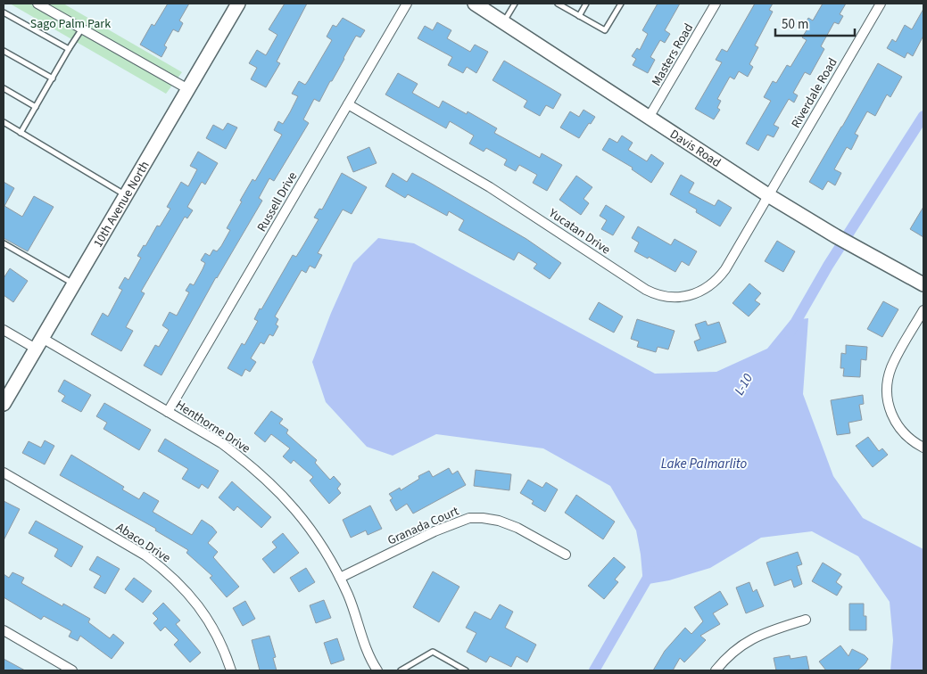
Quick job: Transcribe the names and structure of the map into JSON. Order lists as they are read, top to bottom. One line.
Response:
{"streets":{"street":["Masters Road","Riverdale Road","Davis Road","Russell Drive","10th Avenue North","Yucatan Drive","Henthorne Drive","Granada Court","Abaco Drive"]},"crossings":[["Masters Road","Davis Road"],["Riverdale Road","Davis Road"],["Riverdale Road","Yucatan Drive"],["Davis Road","Yucatan Drive"],["Russell Drive","Yucatan Drive"],["Russell Drive","Henthorne Drive"],["10th Avenue North","Henthorne Drive"],["Henthorne Drive","Granada Court"]],"water":["L-10","Lake Palmarlito"],"parks":["Sago Palm Park"],"scale_bar":"50 m"}
